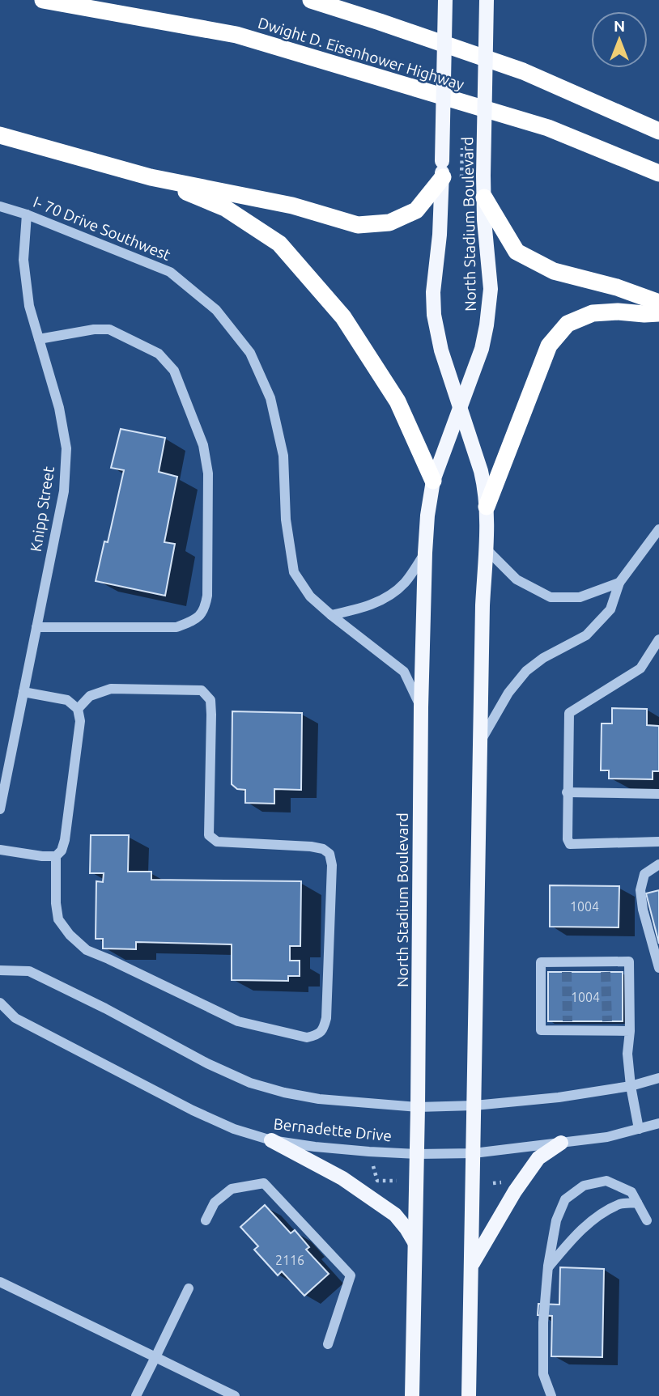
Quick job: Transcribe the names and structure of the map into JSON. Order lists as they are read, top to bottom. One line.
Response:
{"streets":{"highway":["Dwight D. Eisenhower Highway"],"main road":["North Stadium Boulevard"],"street":["I- 70 Drive Southwest","Knipp Street","Bernadette Drive"]},"crossings":[["North Stadium Boulevard","I- 70 Drive Southwest"],["North Stadium Boulevard","Bernadette Drive"],["I- 70 Drive Southwest","Knipp Street"]],"house_numbers":["1004","1004","2116"],"north":"top"}
